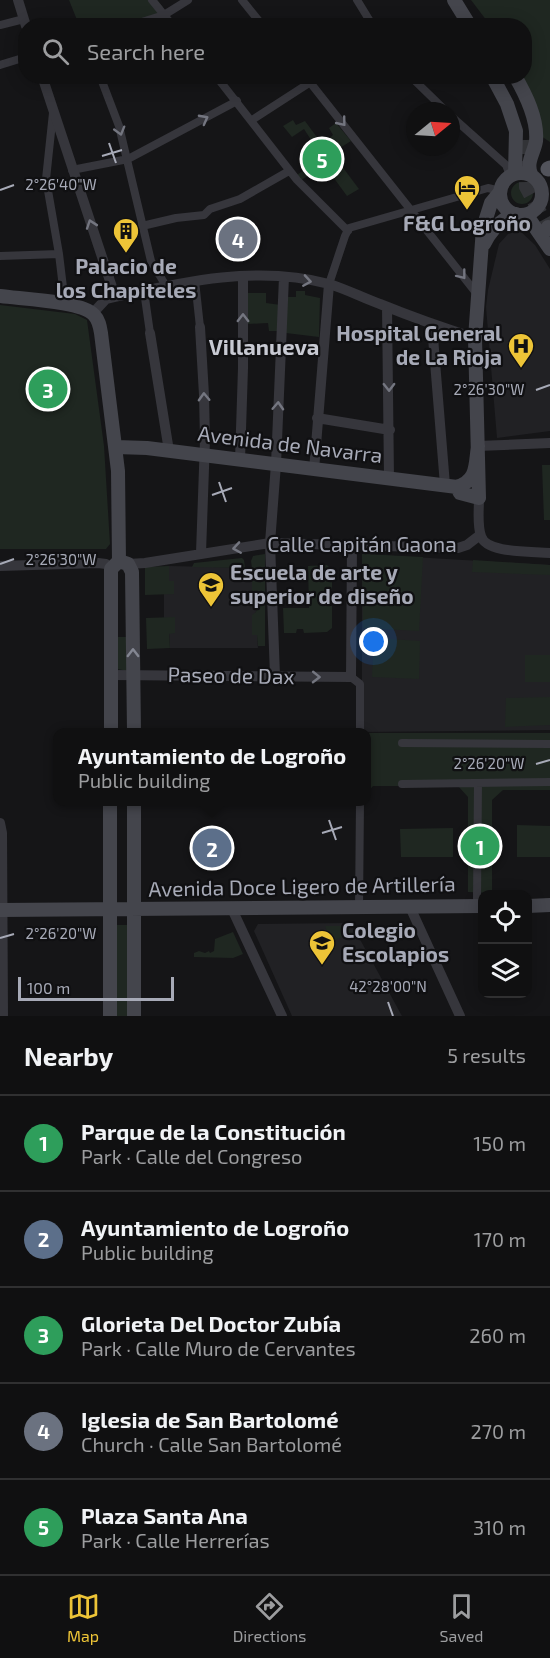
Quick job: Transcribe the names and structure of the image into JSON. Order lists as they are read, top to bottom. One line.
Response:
{"streets":{"main road":["Avenida de Navarra","Avenida Doce Ligero de Artillería"],"street":["Calle Capitán Gaona","Paseo de Dax"]},"districts":["Villanueva"],"places":{"hotel":["F&G Logroño"],"building":["Palacio de los Chapiteles"],"hospital":["Hospital General de La Rioja"],"school or university":["Escuela de arte y superior de diseño","Colegio Escolapios"]},"scale_bar":"100 m","north":"right","page":{"search":"Search here","pins":["5","4","3","1","2"],"popup":["Ayuntamiento de Logroño","Public building"],"scale":"100 m","heading":["Nearby","5 results"],"list":[{"mark":"1","name":"Parque de la Constitución","note":"Park · Calle del Congreso","value":"150 m"},{"mark":"2","name":"Ayuntamiento de Logroño","note":"Public building","value":"170 m"},{"mark":"3","name":"Glorieta Del Doctor Zubía","note":"Park · Calle Muro de Cervantes","value":"260 m"},{"mark":"4","name":"Iglesia de San Bartolomé","note":"Church · Calle San Bartolomé","value":"270 m"},{"mark":"5","name":"Plaza Santa Ana","note":"Park · Calle Herrerías","value":"310 m"}],"nav":["Map","Directions","Saved"]},"coordinates":["2°26'40\"W","2°26'30\"W","2°26'20\"W","42°28'00\"N"]}
